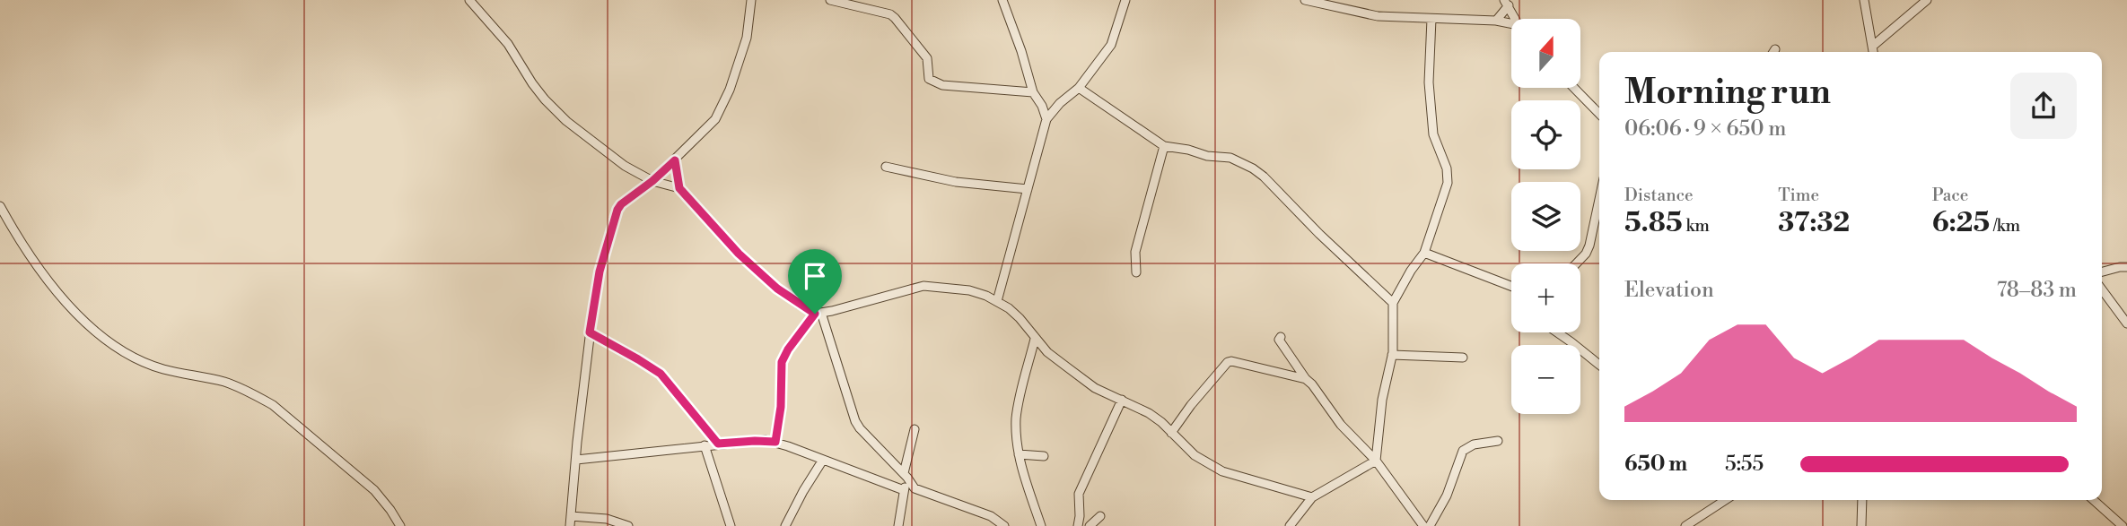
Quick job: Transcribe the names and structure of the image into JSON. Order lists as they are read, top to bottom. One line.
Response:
{"north":"top","page":{"map_buttons":["+","−"],"heading":["Morning run","06:06 · 9 × 650 m"],"stats":[["Distance","5.85 km"],["Time","37:32"],["Pace","6:25 /km"]],"chart":["Elevation","78–83 m"],"list":[{"name":"650 m","note":"5:55"}]}}
